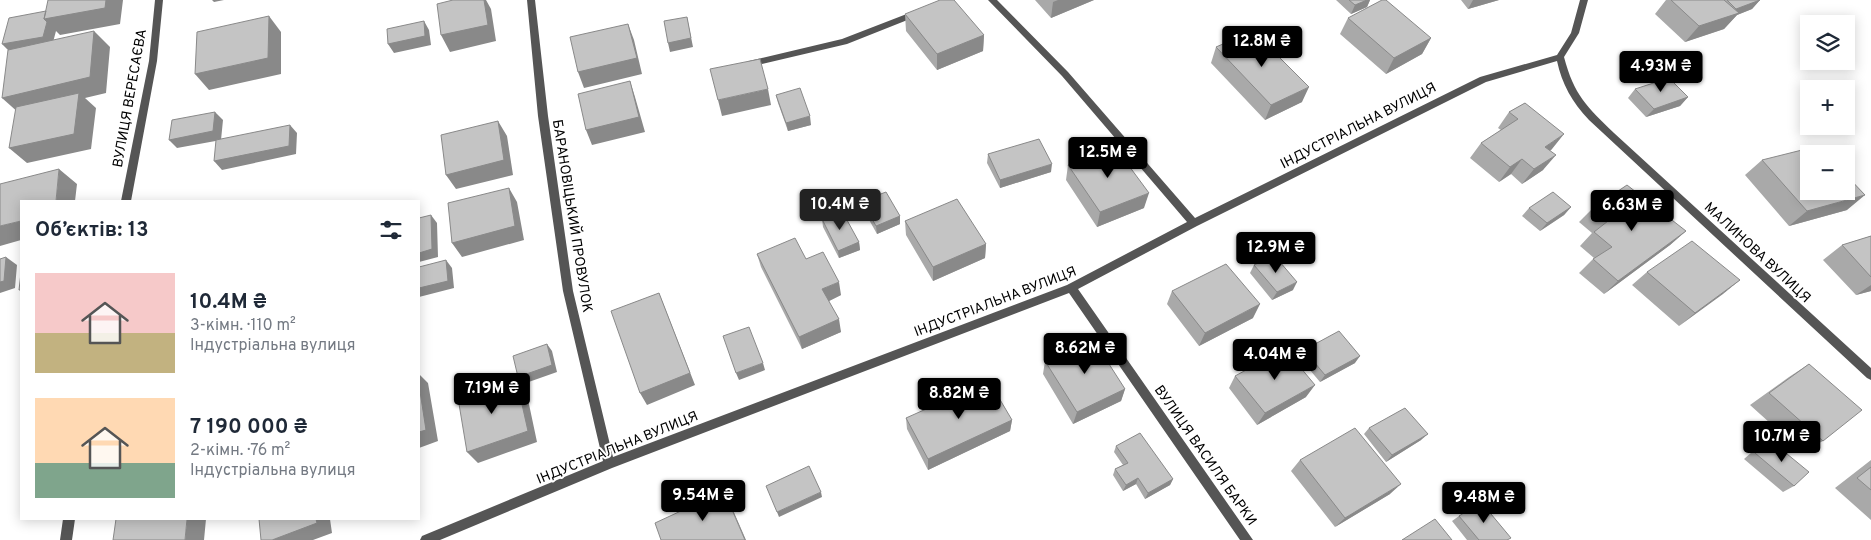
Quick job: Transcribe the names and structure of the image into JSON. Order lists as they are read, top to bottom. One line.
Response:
{"streets":{"street":["ВУЛИЦЯ ВЕРЕСАЄВА","ІНДУСТРІАЛЬНА ВУЛИЦЯ","БАРАНОВІЦЬКИЙ ПРОВУЛОК","МАЛИНОВА ВУЛИЦЯ","ВУЛИЦЯ ВАСИЛЯ БАРКИ"]},"crossings":[["ІНДУСТРІАЛЬНА ВУЛИЦЯ","БАРАНОВІЦЬКИЙ ПРОВУЛОК"],["ІНДУСТРІАЛЬНА ВУЛИЦЯ","МАЛИНОВА ВУЛИЦЯ"],["ІНДУСТРІАЛЬНА ВУЛИЦЯ","ВУЛИЦЯ ВАСИЛЯ БАРКИ"]],"page":{"map_buttons":["+","−"],"price":["12.8M ₴","4.93M ₴","12.5M ₴","10.4M ₴","6.63M ₴","12.9M ₴","8.62M ₴","4.04M ₴","7.19M ₴","8.82M ₴","10.7M ₴","9.54M ₴","9.48M ₴"],"heading":"Об’єктів: 13","list":[{"name":"10.4M ₴","note":"3-кімн. · 110 m² · Індустріальна вулиця"},{"name":"7 190 000 ₴","note":"2-кімн. · 76 m² · Індустріальна вулиця"}]}}
